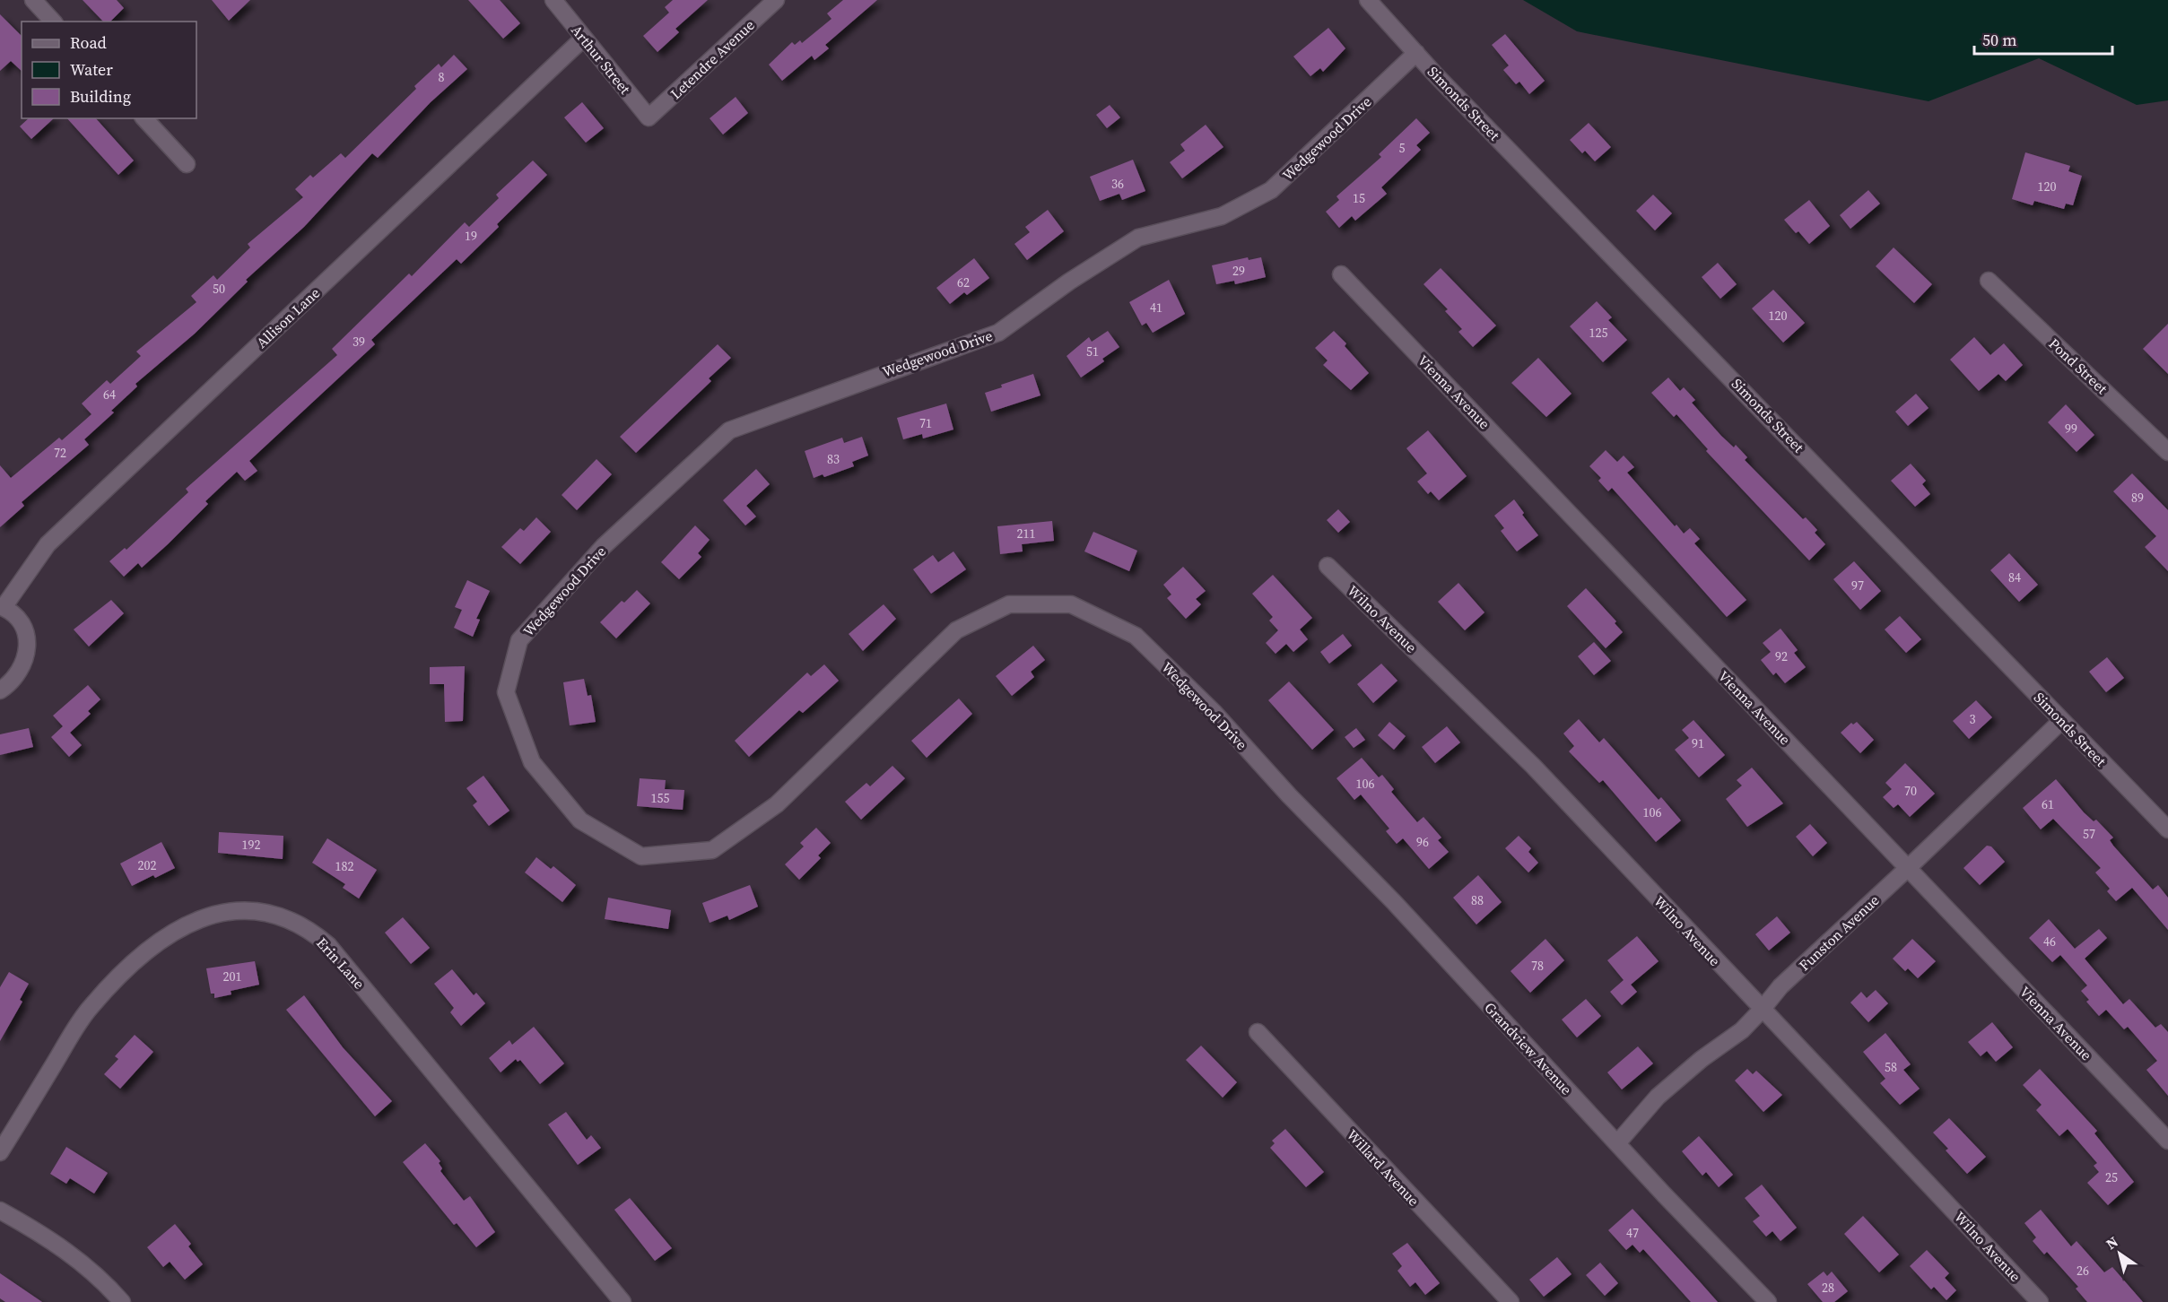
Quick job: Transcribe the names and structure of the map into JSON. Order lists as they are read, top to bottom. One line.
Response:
{"streets":{"street":["Arthur Street","Letendre Avenue","Simonds Street","Wedgewood Drive","Allison Lane","Pond Street","Vienna Avenue","Wilno Avenue","Funston Avenue","Erin Lane","Grandview Avenue","Willard Avenue"]},"crossings":[["Arthur Street","Letendre Avenue"],["Arthur Street","Allison Lane"],["Simonds Street","Wedgewood Drive"],["Simonds Street","Funston Avenue"],["Wedgewood Drive","Grandview Avenue"],["Vienna Avenue","Funston Avenue"],["Wilno Avenue","Funston Avenue"],["Funston Avenue","Grandview Avenue"]],"house_numbers":["8","5","36","120","15","19","29","62","50","41","120","125","39","51","64","71","99","72","83","89","211","84","97","92","3","91","106","70","155","61","106","57","96","192","202","182","88","46","78","201","58","25","47","26","28"],"legend":["Road","Water","Building"],"scale_bar":"50 m","north":"top left"}
